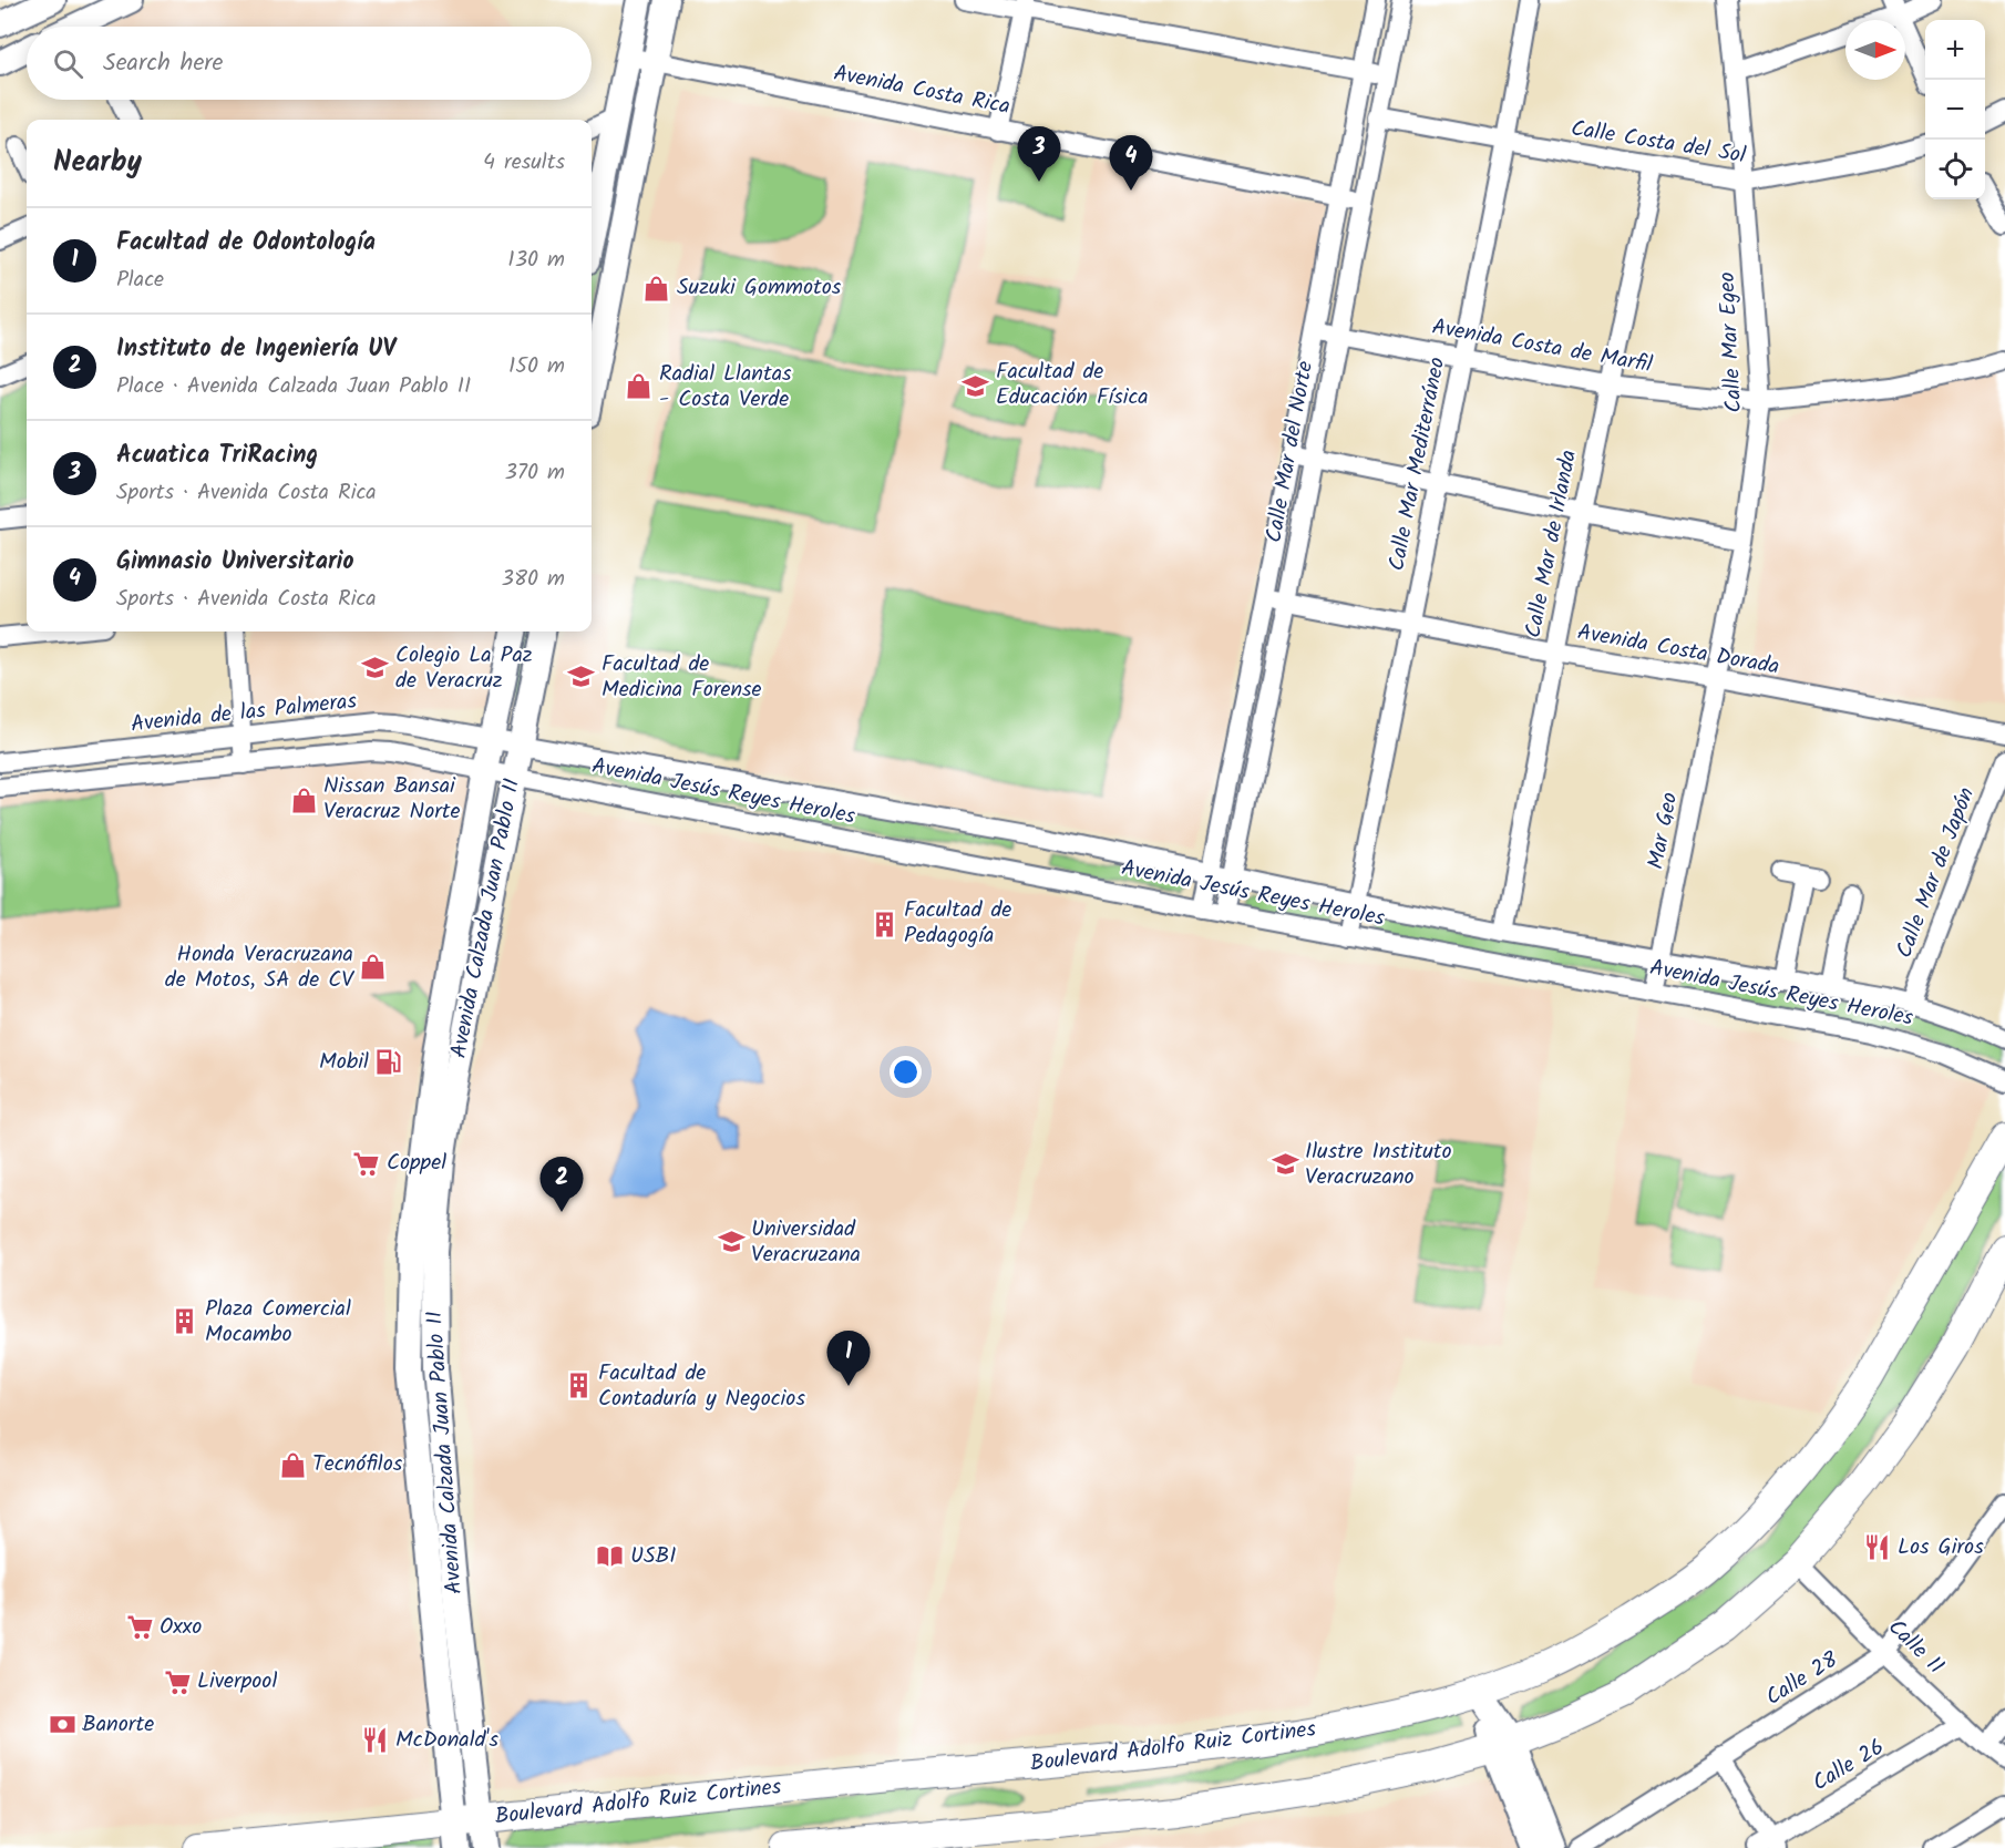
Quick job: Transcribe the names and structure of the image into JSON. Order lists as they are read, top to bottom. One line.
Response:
{"streets":{"main road":["Avenida Calzada Juan Pablo II","Boulevard Adolfo Ruiz Cortines"],"street":["Avenida Costa Rica","Calle Costa del Sol","Calle Mar Egeo","Avenida Costa de Marfil","Calle Mar del Norte","Calle Mar Mediterráneo","Calle Mar de Irlanda","Avenida Costa Dorada","Avenida de las Palmeras","Avenida Jesús Reyes Heroles","Mar Geo","Calle Mar de Japón","Calle 11","Calle 28","Calle 26"]},"crossings":[["Avenida Costa Rica","Calle Mar del Norte"],["Calle Costa del Sol","Calle Mar Egeo"],["Calle Costa del Sol","Calle Mar del Norte"],["Calle Costa del Sol","Calle Mar Mediterráneo"],["Calle Costa del Sol","Calle Mar de Irlanda"],["Calle Mar Egeo","Avenida Costa de Marfil"],["Calle Mar Egeo","Avenida Costa Dorada"],["Calle Mar Egeo","Mar Geo"],["Avenida Costa de Marfil","Calle Mar del Norte"],["Avenida Costa de Marfil","Calle Mar Mediterráneo"],["Avenida Costa de Marfil","Calle Mar de Irlanda"],["Calle Mar del Norte","Avenida Costa Dorada"],["Calle Mar del Norte","Avenida Jesús Reyes Heroles"],["Calle Mar Mediterráneo","Avenida Costa Dorada"],["Calle Mar Mediterráneo","Avenida Jesús Reyes Heroles"],["Calle Mar de Irlanda","Avenida Costa Dorada"],["Calle Mar de Irlanda","Avenida Jesús Reyes Heroles"],["Avenida Costa Dorada","Mar Geo"],["Avenida de las Palmeras","Avenida Jesús Reyes Heroles"],["Avenida de las Palmeras","Avenida Calzada Juan Pablo II"],["Avenida Jesús Reyes Heroles","Mar Geo"],["Avenida Jesús Reyes Heroles","Calle Mar de Japón"],["Avenida Jesús Reyes Heroles","Avenida Calzada Juan Pablo II"],["Avenida Calzada Juan Pablo II","Boulevard Adolfo Ruiz Cortines"],["Calle 11","Calle 28"],["Calle 11","Calle 26"]],"places":{"shop":["Suzuki Gommotos","Radial Llantas - Costa Verde","Nissan Bansai Veracruz Norte","Honda Veracruzana de Motos, SA de CV","Tecnófilos"],"school or university":["Facultad de Educación Física","Colegio La Paz de Veracruz","Facultad de Medicina Forense","Ilustre Instituto Veracruzano","Universidad Veracruzana"],"building":["Facultad de Pedagogía","Plaza Comercial Mocambo","Facultad de Contaduría y Negocios"],"fuel station":["Mobil"],"supermarket":["Coppel","Oxxo","Liverpool"],"restaurant":["Los Giros","McDonald's"],"library":["USBI"],"bank":["Banorte"]},"north":"right","page":{"map_buttons":["+","−"],"search":"Search here","heading":["Nearby","4 results"],"pins":["3","4","2","1"],"list":[{"mark":"1","name":"Facultad de Odontología","note":"Place","value":"130 m"},{"mark":"2","name":"Instituto de Ingeniería UV","note":"Place · Avenida Calzada Juan Pablo II","value":"150 m"},{"mark":"3","name":"Acuatica TriRacing","note":"Sports · Avenida Costa Rica","value":"370 m"},{"mark":"4","name":"Gimnasio Universitario","note":"Sports · Avenida Costa Rica","value":"380 m"}]}}
